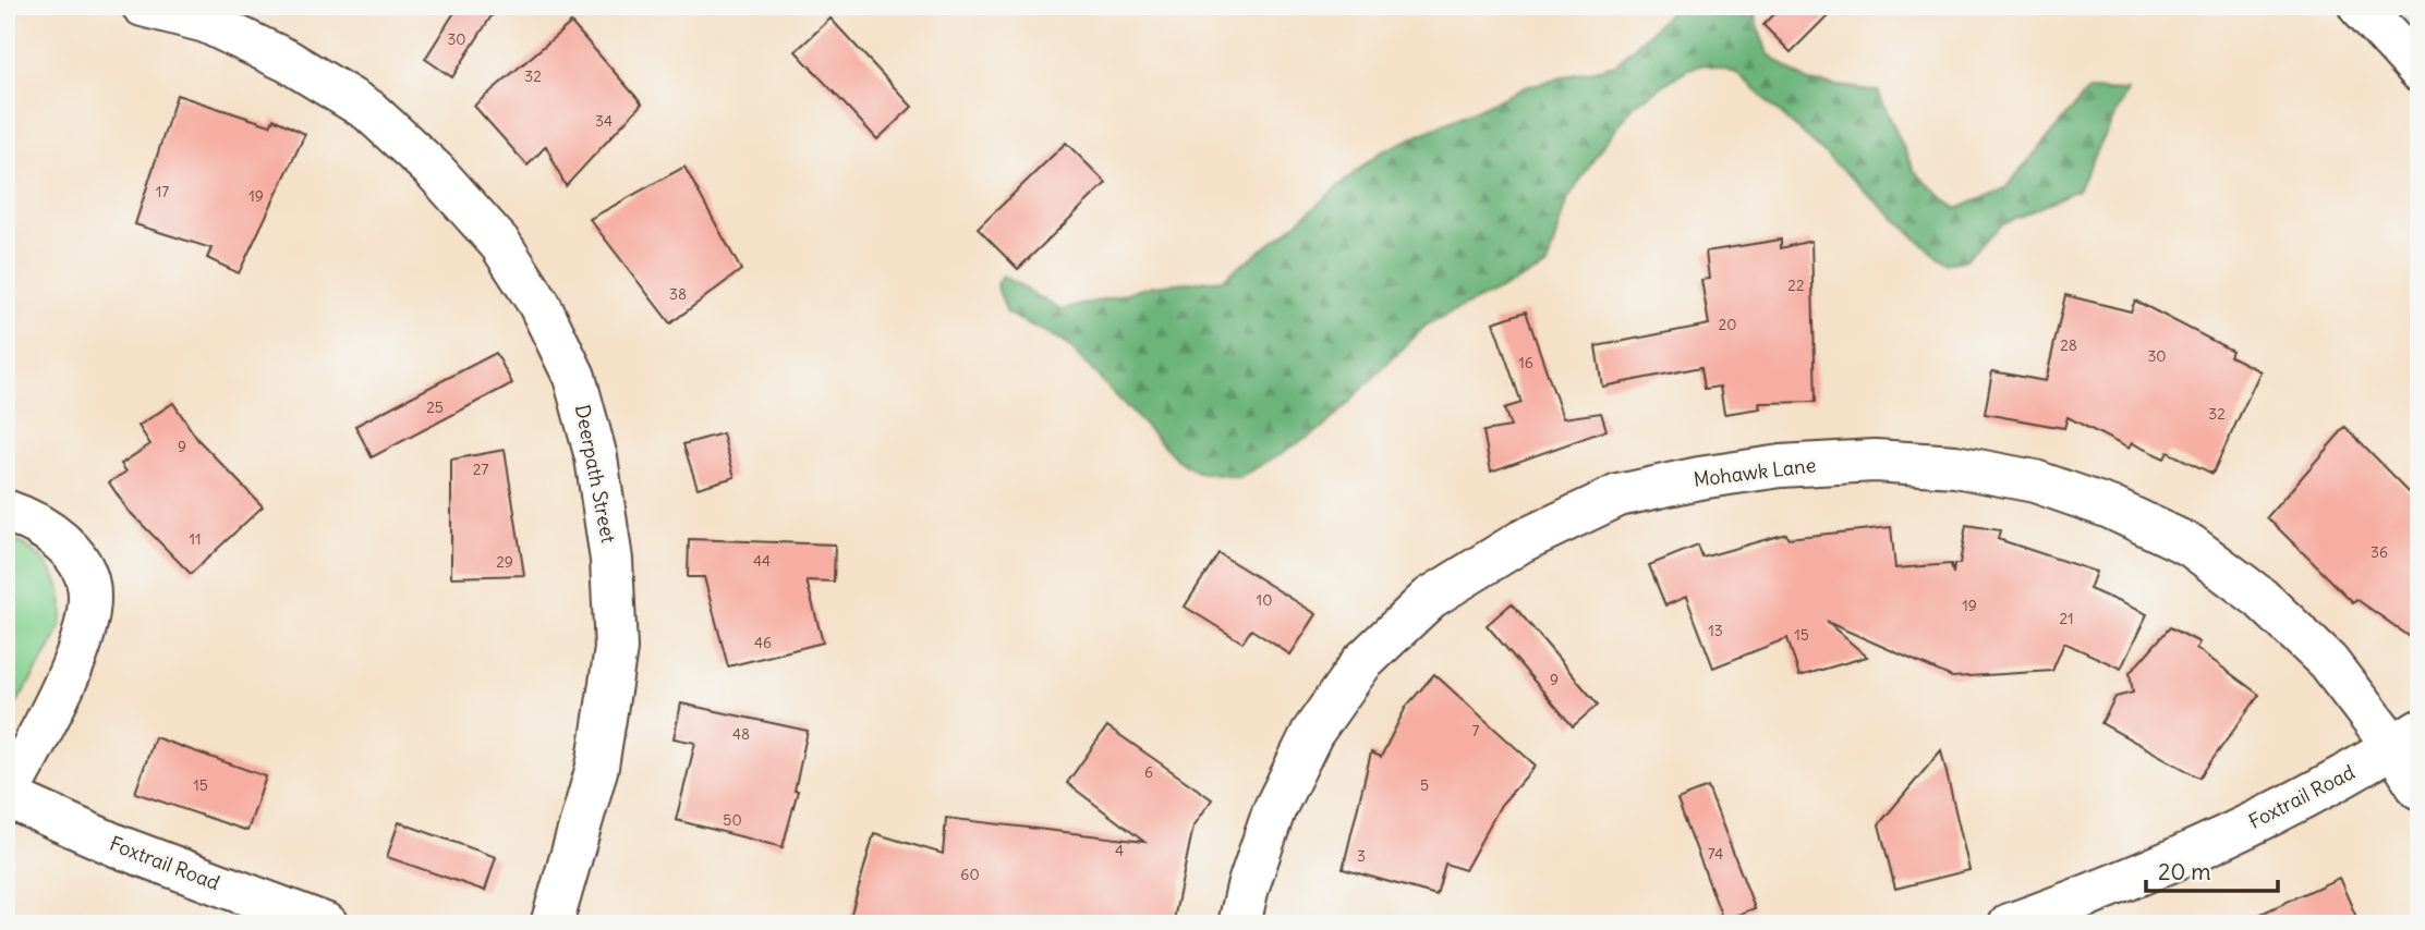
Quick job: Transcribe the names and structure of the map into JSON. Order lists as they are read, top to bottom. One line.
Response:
{"streets":{"street":["Mohawk Lane","Deerpath Street","Foxtrail Road"]},"crossings":[["Mohawk Lane","Foxtrail Road"]],"house_numbers":["30","32","34","17","19","22","38","20","28","30","16","25","32","9","27","11","36","44","29","10","19","21","13","15","46","9","7","48","6","15","5","50","4","74","3","60"],"scale_bar":"20 m"}
